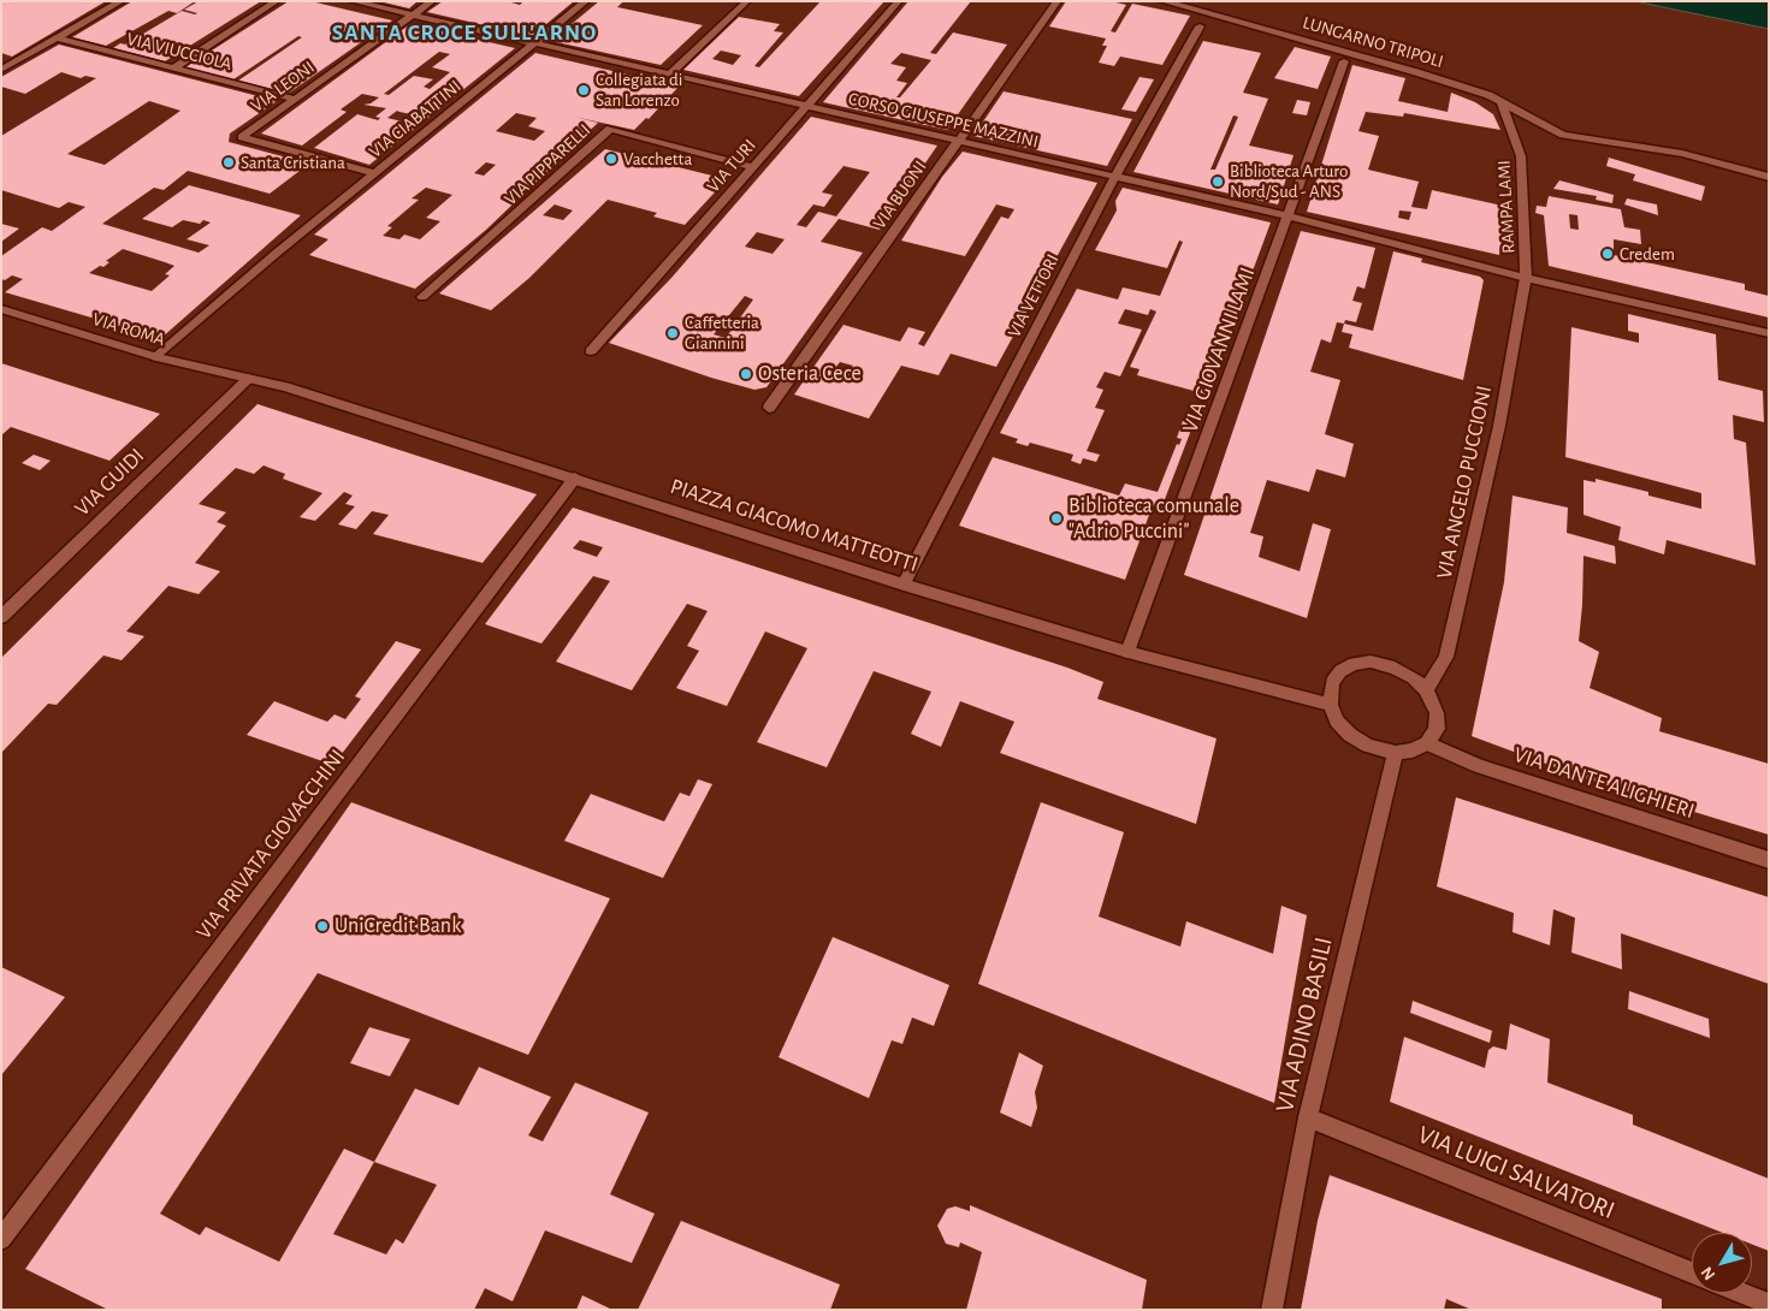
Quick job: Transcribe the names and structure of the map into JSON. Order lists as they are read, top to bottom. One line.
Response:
{"streets":{"street":["LUNGARNO TRIPOLI","VIA VIUCCIOLA","VIA LEONI","VIA CIABATTINI","CORSO GIUSEPPE MAZZINI","VIA PIPPARELLI","VIA TURI","VIA BUONI","RAMPA LAMI","VIA VETTORI","VIA ROMA","VIA GIOVANNI LAMI","VIA GUIDI","VIA ANGELO PUCCIONI","PIAZZA GIACOMO MATTEOTTI","VIA DANTE ALIGHIERI","VIA PRIVATA GIOVACCHINI","VIA ADINO BASILI","VIA LUIGI SALVATORI"]},"crossings":[["LUNGARNO TRIPOLI","RAMPA LAMI"],["VIA VIUCCIOLA","VIA LEONI"],["VIA LEONI","VIA CIABATTINI"],["VIA LEONI","CORSO GIUSEPPE MAZZINI"],["VIA CIABATTINI","CORSO GIUSEPPE MAZZINI"],["VIA CIABATTINI","VIA ROMA"],["CORSO GIUSEPPE MAZZINI","VIA TURI"],["CORSO GIUSEPPE MAZZINI","VIA BUONI"],["CORSO GIUSEPPE MAZZINI","RAMPA LAMI"],["CORSO GIUSEPPE MAZZINI","VIA VETTORI"],["CORSO GIUSEPPE MAZZINI","VIA GIOVANNI LAMI"],["CORSO GIUSEPPE MAZZINI","VIA ANGELO PUCCIONI"],["VIA PIPPARELLI","VIA TURI"],["RAMPA LAMI","VIA ANGELO PUCCIONI"],["VIA VETTORI","PIAZZA GIACOMO MATTEOTTI"],["VIA ROMA","VIA GUIDI"],["VIA ROMA","PIAZZA GIACOMO MATTEOTTI"],["VIA GIOVANNI LAMI","PIAZZA GIACOMO MATTEOTTI"],["VIA GUIDI","PIAZZA GIACOMO MATTEOTTI"],["VIA ANGELO PUCCIONI","PIAZZA GIACOMO MATTEOTTI"],["VIA ANGELO PUCCIONI","VIA DANTE ALIGHIERI"],["VIA ANGELO PUCCIONI","VIA ADINO BASILI"],["PIAZZA GIACOMO MATTEOTTI","VIA DANTE ALIGHIERI"],["PIAZZA GIACOMO MATTEOTTI","VIA PRIVATA GIOVACCHINI"],["PIAZZA GIACOMO MATTEOTTI","VIA ADINO BASILI"],["VIA DANTE ALIGHIERI","VIA ADINO BASILI"],["VIA ADINO BASILI","VIA LUIGI SALVATORI"]],"districts":["SANTA CROCE SULL'ARNO"],"places":["Collegiata di San Lorenzo","Vacchetta","Santa Cristiana","Biblioteca Arturo Nord/Sud - ANS","Credem","Caffetteria Giannini","Osteria Cece","Biblioteca comunale \"Adrio Puccini\"","UniCredit Bank"],"north":"bottom left"}
